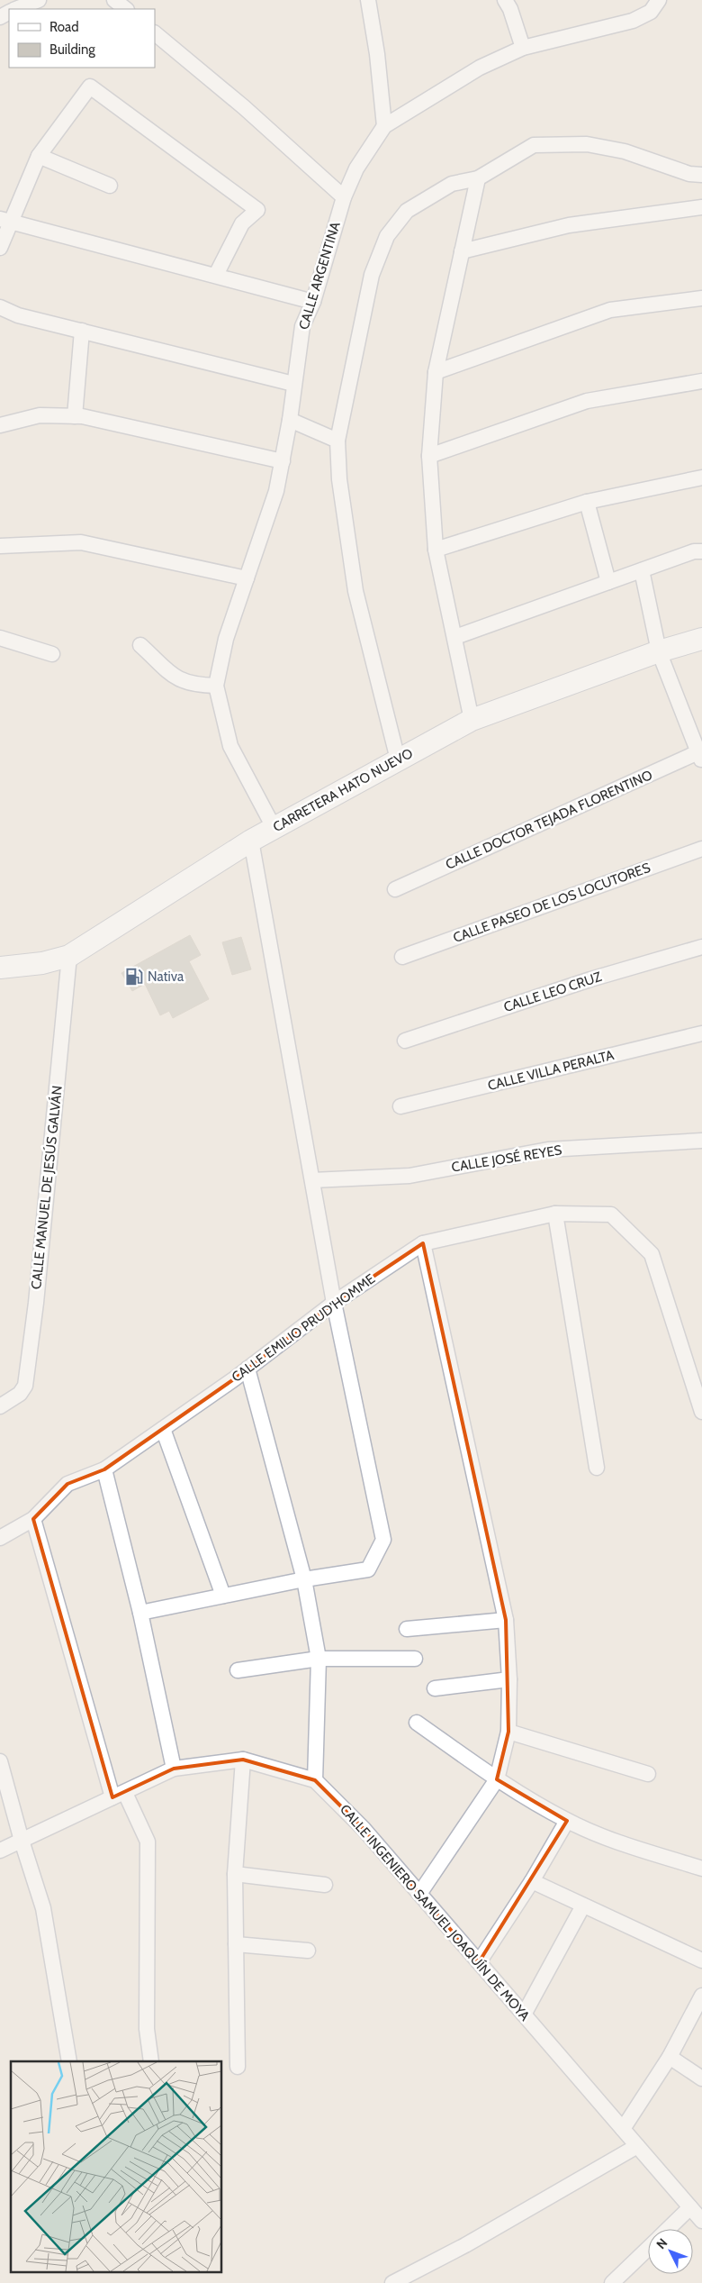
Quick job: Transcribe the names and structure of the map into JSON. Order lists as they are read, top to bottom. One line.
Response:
{"streets":{"main road":["CARRETERA HATO NUEVO"],"street":["CALLE ARGENTINA","CALLE DOCTOR TEJADA FLORENTINO","CALLE PASEO DE LOS LOCUTORES","CALLE LEO CRUZ","CALLE VILLA PERALTA","CALLE JOSÉ REYES","CALLE MANUEL DE JESÚS GALVÁN","CALLE EMILIO PRUD'HOMME","CALLE INGENIERO SAMUEL JOAQUÍN DE MOYA"]},"crossings":[["CALLE ARGENTINA","CARRETERA HATO NUEVO"],["CARRETERA HATO NUEVO","CALLE MANUEL DE JESÚS GALVÁN"]],"places":{"fuel station":["Nativa"]},"legend":["Road","Building"],"north":"top left"}
